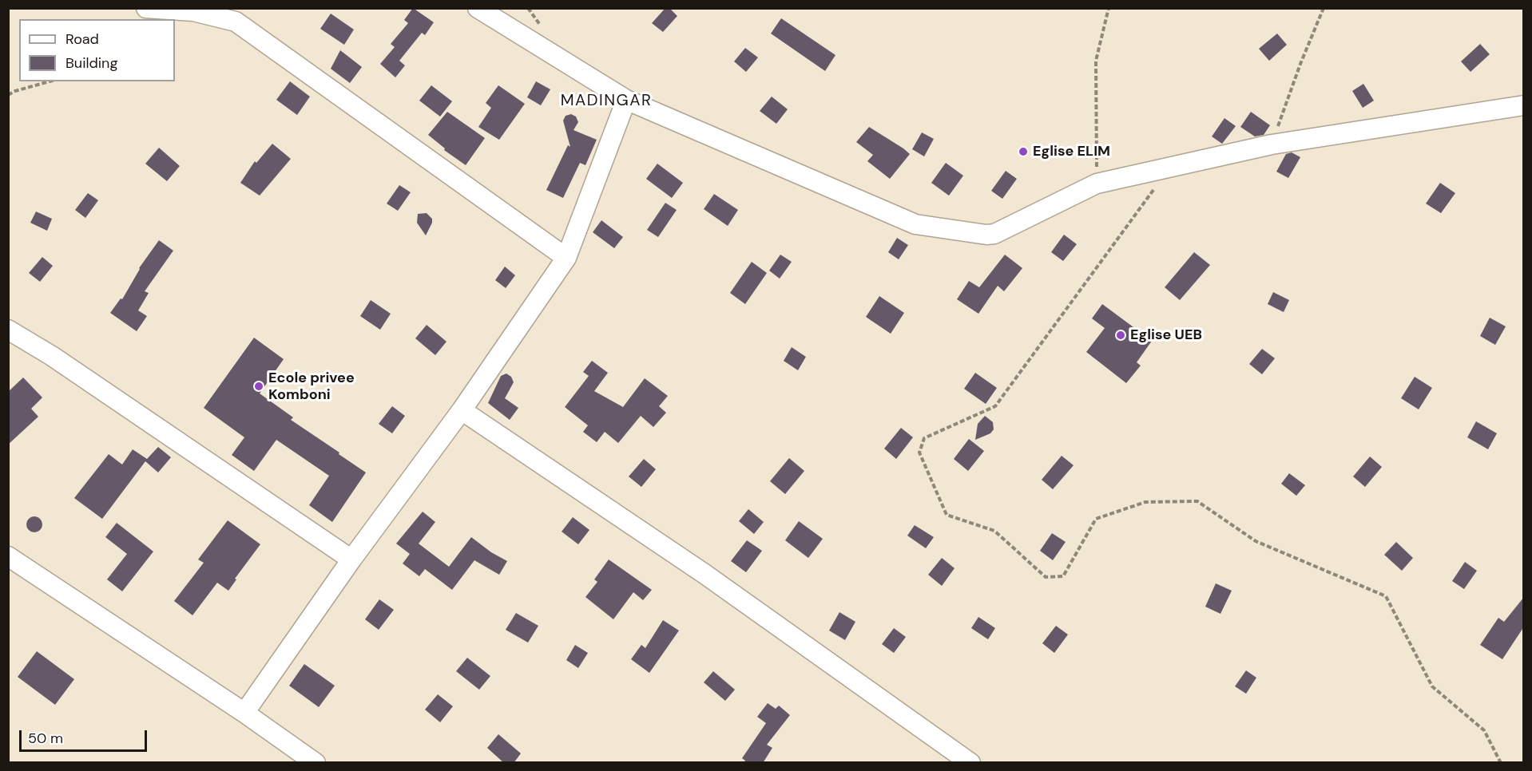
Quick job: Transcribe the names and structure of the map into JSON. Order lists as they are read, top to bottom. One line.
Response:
{"districts":["MADINGAR"],"places":["Eglise ELIM","Eglise UEB","Ecole privee Komboni"],"legend":["Road","Building"],"scale_bar":"50 m"}
